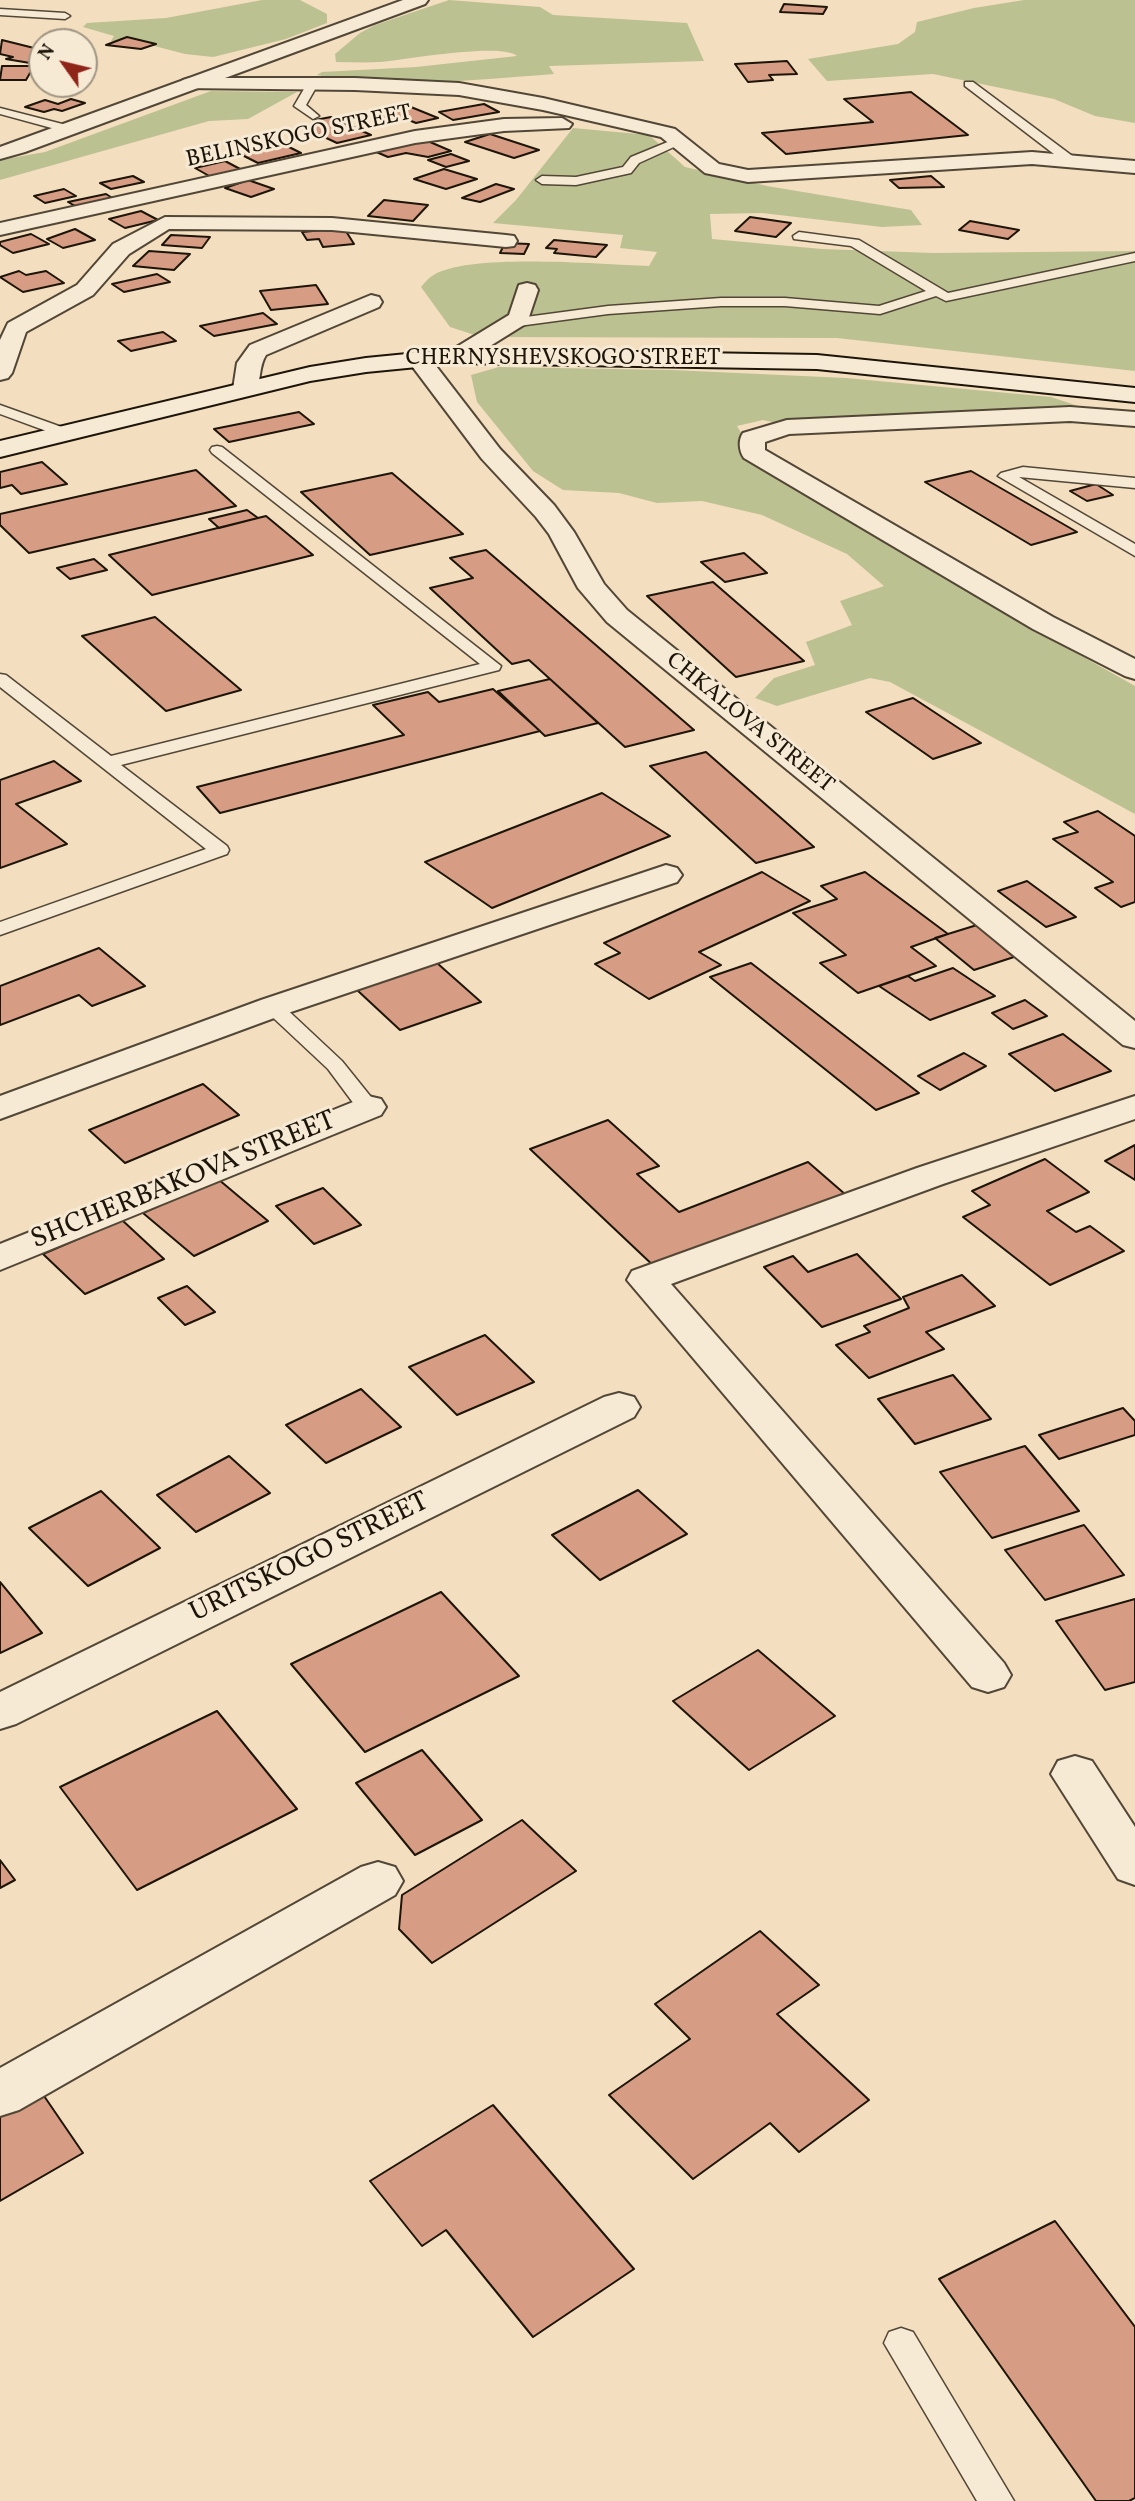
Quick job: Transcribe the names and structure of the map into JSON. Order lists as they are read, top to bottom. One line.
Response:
{"streets":{"street":["BELINSKOGO STREET","CHERNYSHEVSKOGO STREET","CHKALOVA STREET","SHCHERBAKOVA STREET","URITSKOGO STREET"]},"crossings":[["CHERNYSHEVSKOGO STREET","CHKALOVA STREET"]],"north":"top left"}
